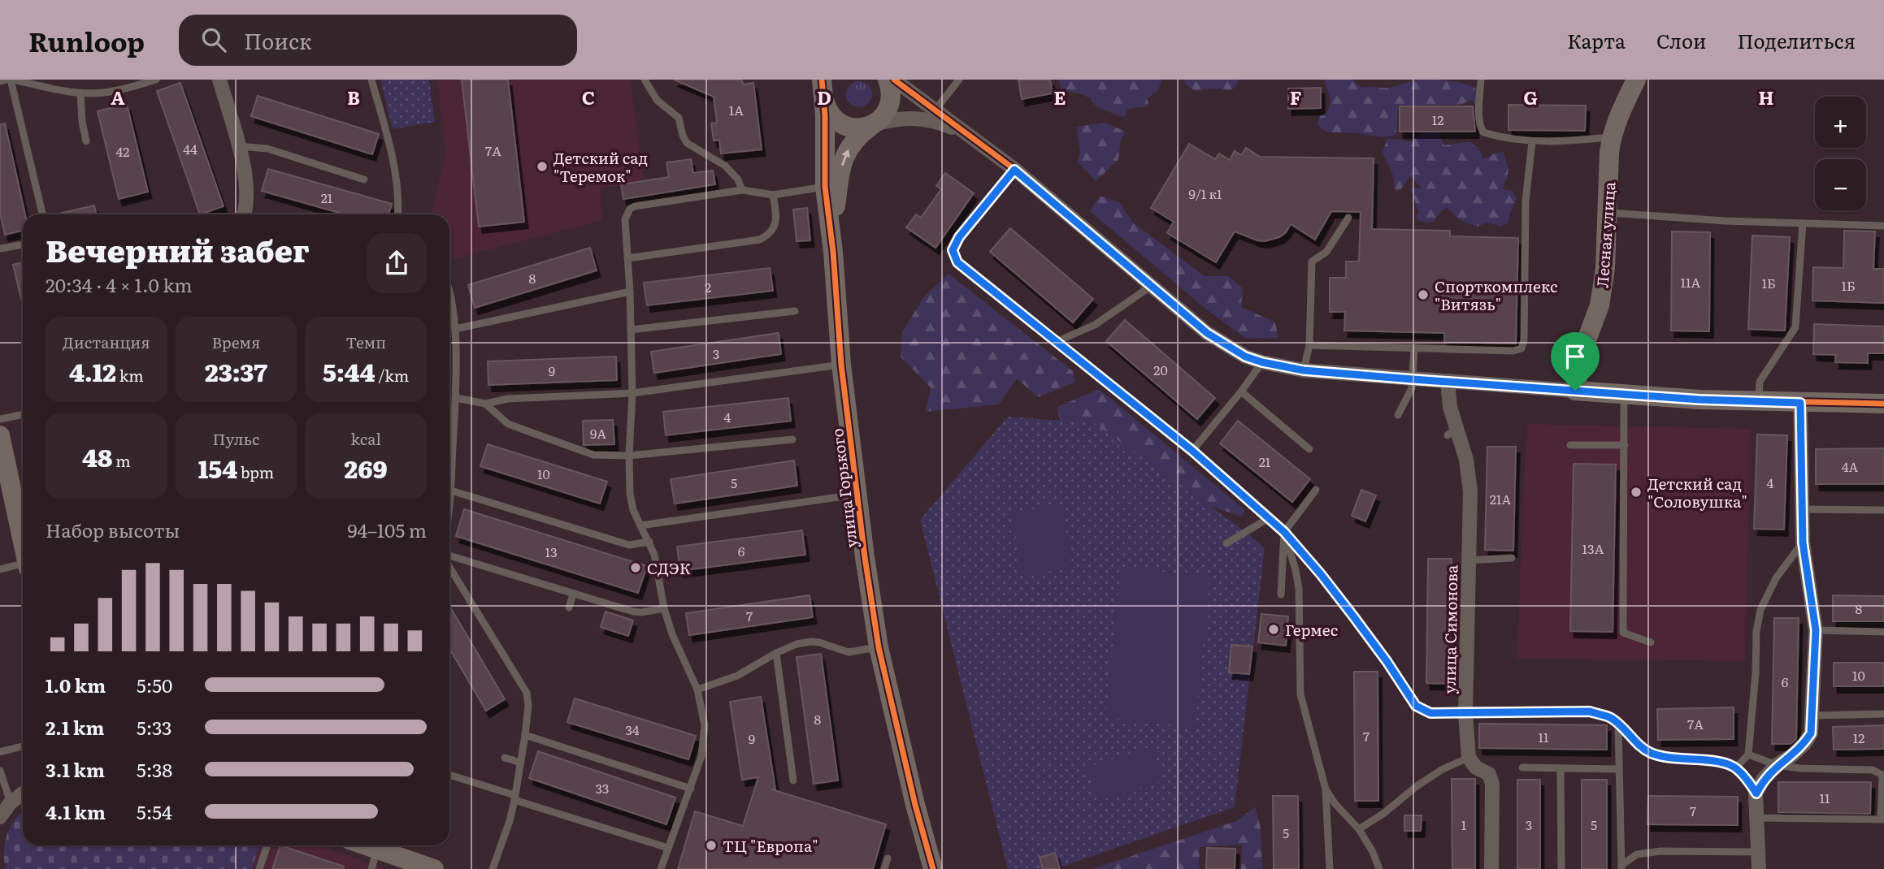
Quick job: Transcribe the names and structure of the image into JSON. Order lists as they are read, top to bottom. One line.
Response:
{"streets":{"street":["Лесная улица","улица Горького","улица Симонова"]},"places":["Детский сад \"Теремок\"","Спорткомплекс \"Витязь\"","Детский сад \"Соловушка\"","СДЭК","Гермес","ТЦ \"Европа\""],"house_numbers":["1А","12","44","7А","42","9/1 к1","21","8","11А","1Б","1Б","2","3","20","9","4","9А","21","4А","10","5","4","21А","13А","6","13","8","7","10","6","8","7А","34","7","11","12","9","33","11","7","1","3","5","5"],"page":{"header":"Runloop","search":"Поиск","nav":["Карта","Слои","Поделиться"],"map_buttons":["+","−"],"heading":["Вечерний забег","20:34 · 4 × 1.0 km"],"stats":[["Дистанция","4.12 km"],["Время","23:37"],["Темп","5:44 /km"],["48 m"],["Пульс","154 bpm"],["kcal","269"]],"chart":["Набор высоты","94–105 m"],"list":[{"name":"1.0 km","note":"5:50"},{"name":"2.1 km","note":"5:33"},{"name":"3.1 km","note":"5:38"},{"name":"4.1 km","note":"5:54"}]},"grid":{"columns":["A","B","C","D","E","F","G","H"]}}
